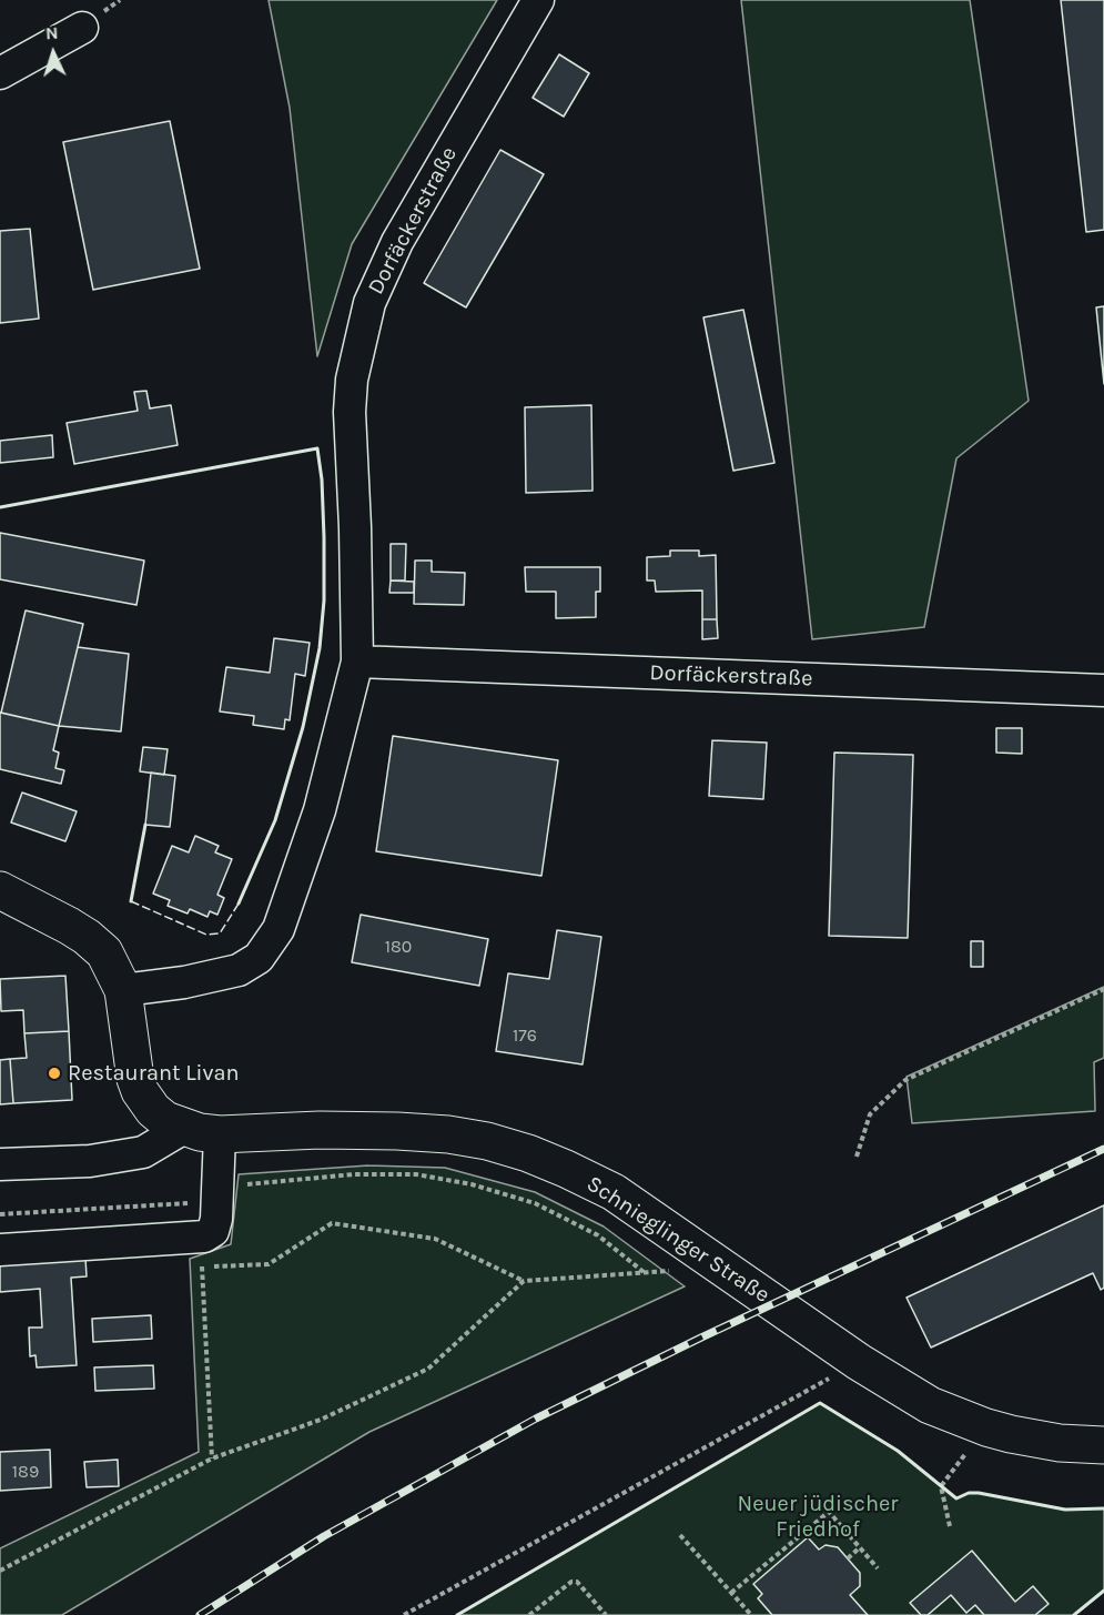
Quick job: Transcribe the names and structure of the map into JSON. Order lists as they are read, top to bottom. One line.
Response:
{"streets":{"main road":["Schnieglinger Straße"],"street":["Dorfäckerstraße"]},"crossings":[["Dorfäckerstraße","Schnieglinger Straße"]],"parks":["Neuer jüdischer Friedhof"],"places":["Restaurant Livan"],"house_numbers":["180","176","189"],"north":"top"}
